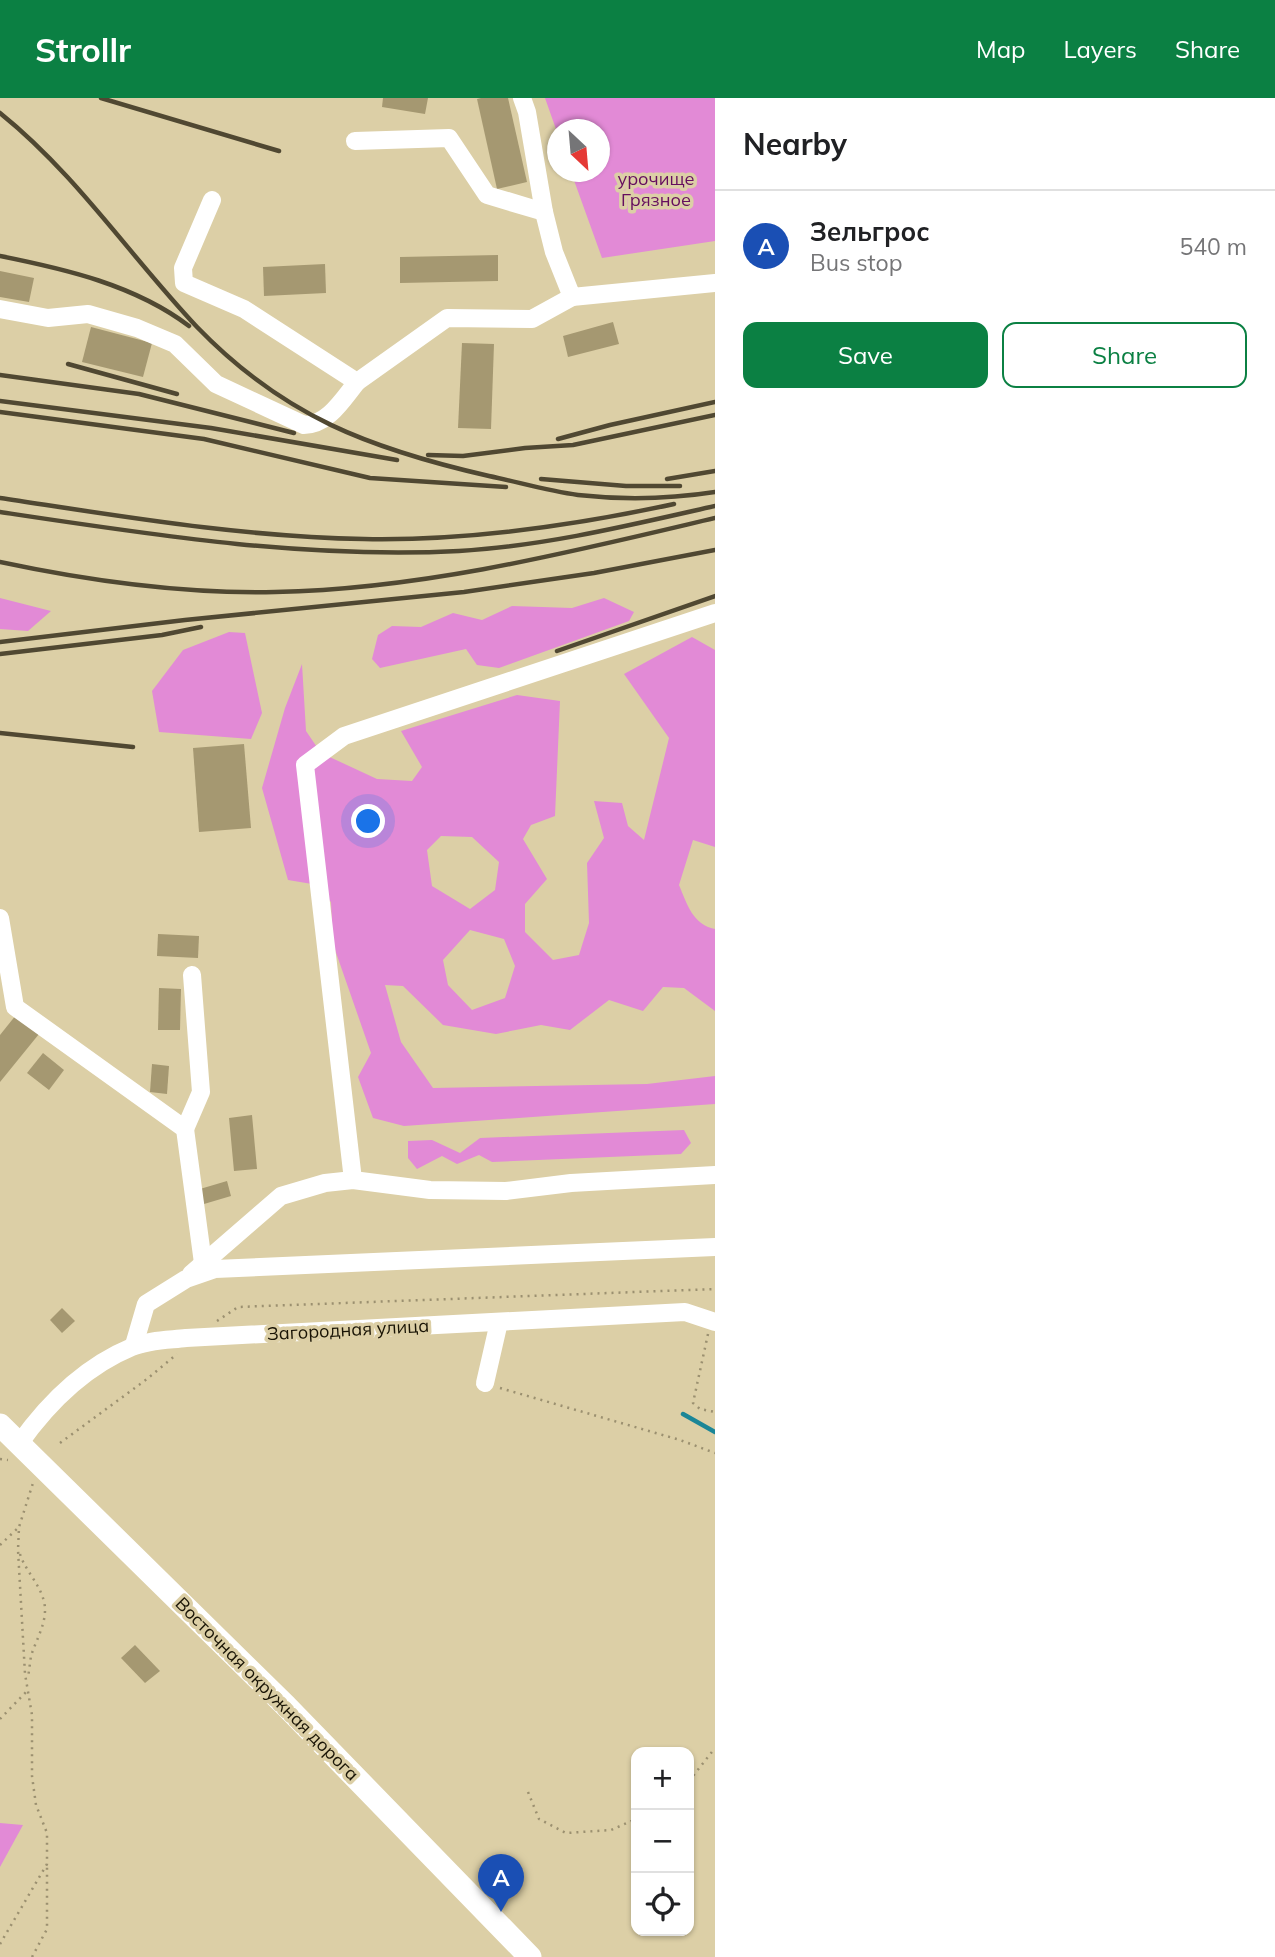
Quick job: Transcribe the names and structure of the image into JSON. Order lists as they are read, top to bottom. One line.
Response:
{"streets":{"main road":["Восточная окружная дорога"],"street":["Загородная улица"]},"crossings":[["Загородная улица","Восточная окружная дорога"]],"parks":["урочище Грязное"],"north":"bottom right","page":{"header":"Strollr","nav":["Map","Layers","Share"],"heading":"Nearby","list":[{"mark":"A","name":"Зельгрос","note":"Bus stop","value":"540 m"}],"buttons":["Save","Share"],"map_buttons":["+","−"],"pins":"A"}}
